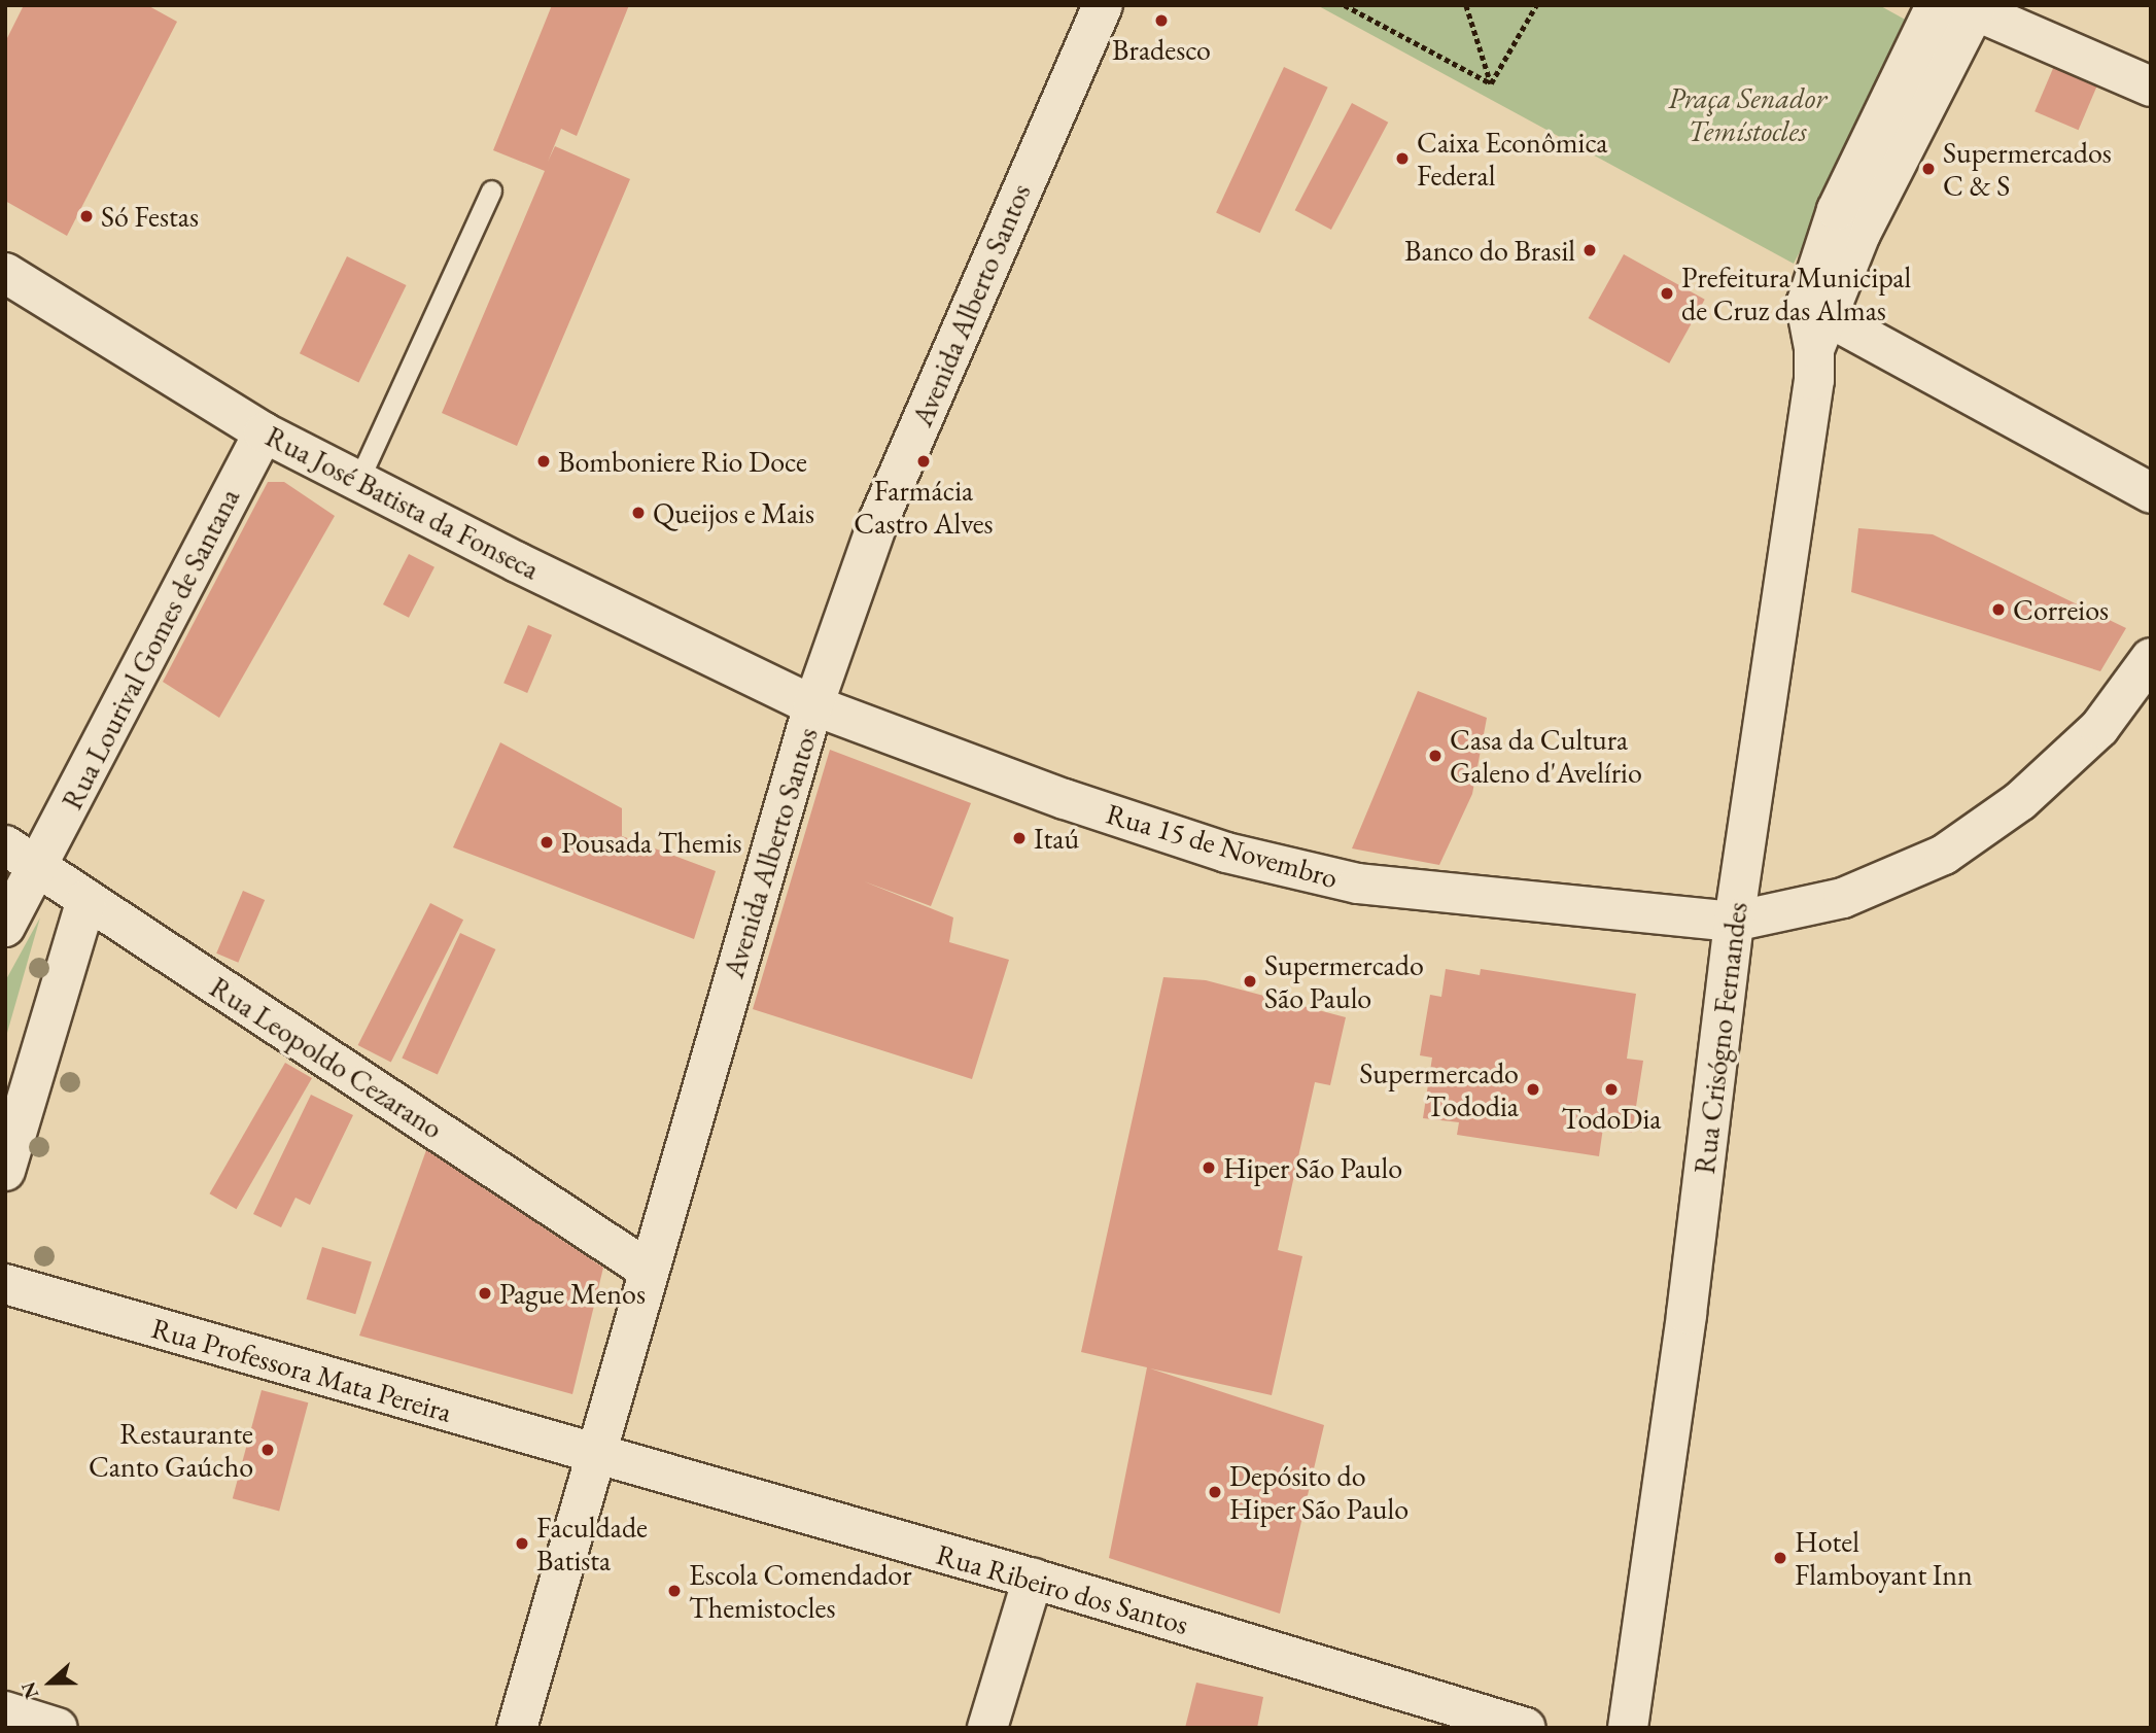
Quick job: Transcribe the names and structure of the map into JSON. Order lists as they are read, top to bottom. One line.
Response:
{"streets":{"street":["Avenida Alberto Santos","Rua José Batista da Fonseca","Rua Lourival Gomes de Santana","Rua 15 de Novembro","Rua Crisógno Fernandes","Rua Leopoldo Cezarano","Rua Professora Mata Pereira","Rua Ribeiro dos Santos"]},"crossings":[["Avenida Alberto Santos","Rua José Batista da Fonseca"],["Avenida Alberto Santos","Rua 15 de Novembro"],["Avenida Alberto Santos","Rua Leopoldo Cezarano"],["Avenida Alberto Santos","Rua Professora Mata Pereira"],["Avenida Alberto Santos","Rua Ribeiro dos Santos"],["Rua José Batista da Fonseca","Rua Lourival Gomes de Santana"],["Rua José Batista da Fonseca","Rua 15 de Novembro"],["Rua Lourival Gomes de Santana","Rua Leopoldo Cezarano"],["Rua 15 de Novembro","Rua Crisógno Fernandes"],["Rua Professora Mata Pereira","Rua Ribeiro dos Santos"]],"parks":["Praça Senador Temístocles"],"places":["Bradesco","Caixa Econômica Federal","Supermercados C & S","Só Festas","Banco do Brasil","Prefeitura Municipal de Cruz das Almas","Bomboniere Rio Doce","Farmácia Castro Alves","Queijos e Mais","Correios","Casa da Cultura Galeno d'Avelírio","Itaú","Pousada Themis","Supermercado São Paulo","Supermercado Tododia","TodoDia","Hiper São Paulo","Pague Menos","Restaurante Canto Gaúcho","Depósito do Hiper São Paulo","Faculdade Batista","Hotel Flamboyant Inn","Escola Comendador Themistocles"],"north":"left"}
